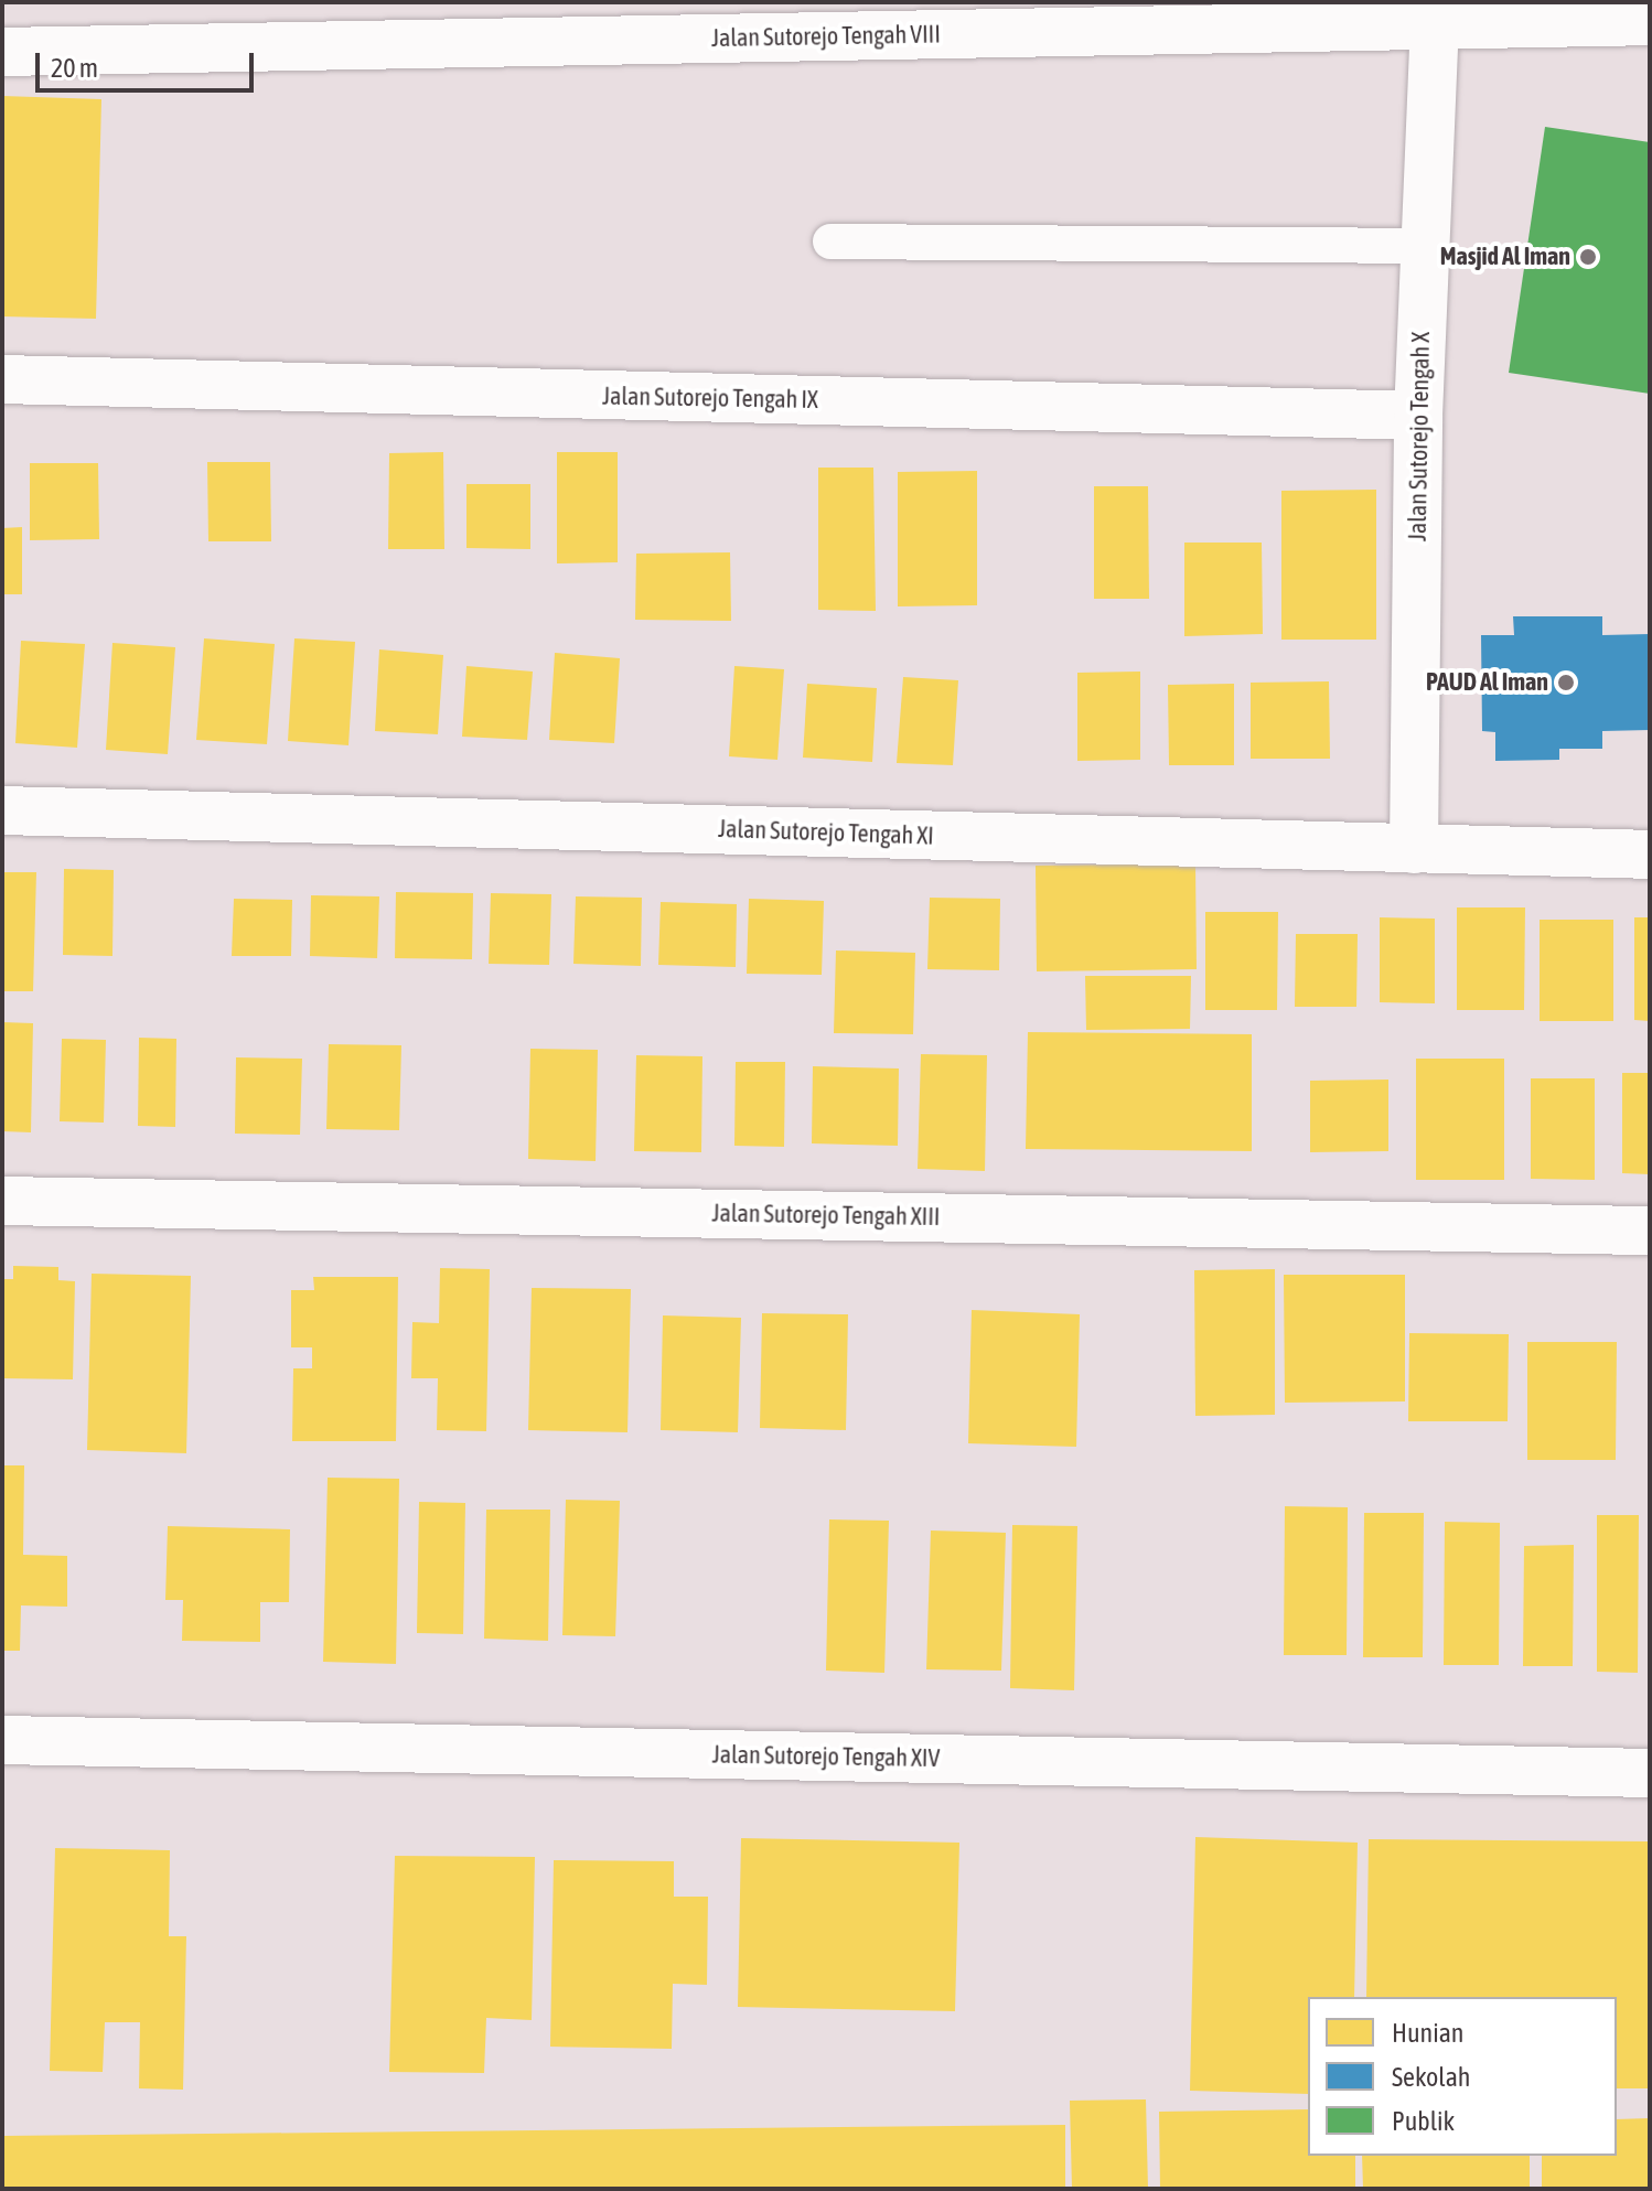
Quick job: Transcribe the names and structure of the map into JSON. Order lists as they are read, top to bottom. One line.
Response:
{"streets":{"street":["Jalan Sutorejo Tengah VIII","Jalan Sutorejo Tengah IX","Jalan Sutorejo Tengah X","Jalan Sutorejo Tengah XI","Jalan Sutorejo Tengah XIII","Jalan Sutorejo Tengah XIV"]},"crossings":[["Jalan Sutorejo Tengah VIII","Jalan Sutorejo Tengah X"],["Jalan Sutorejo Tengah IX","Jalan Sutorejo Tengah X"],["Jalan Sutorejo Tengah X","Jalan Sutorejo Tengah XI"]],"places":["Masjid Al Iman","PAUD Al Iman"],"legend":["Hunian","Sekolah","Publik"],"scale_bar":"20 m"}
